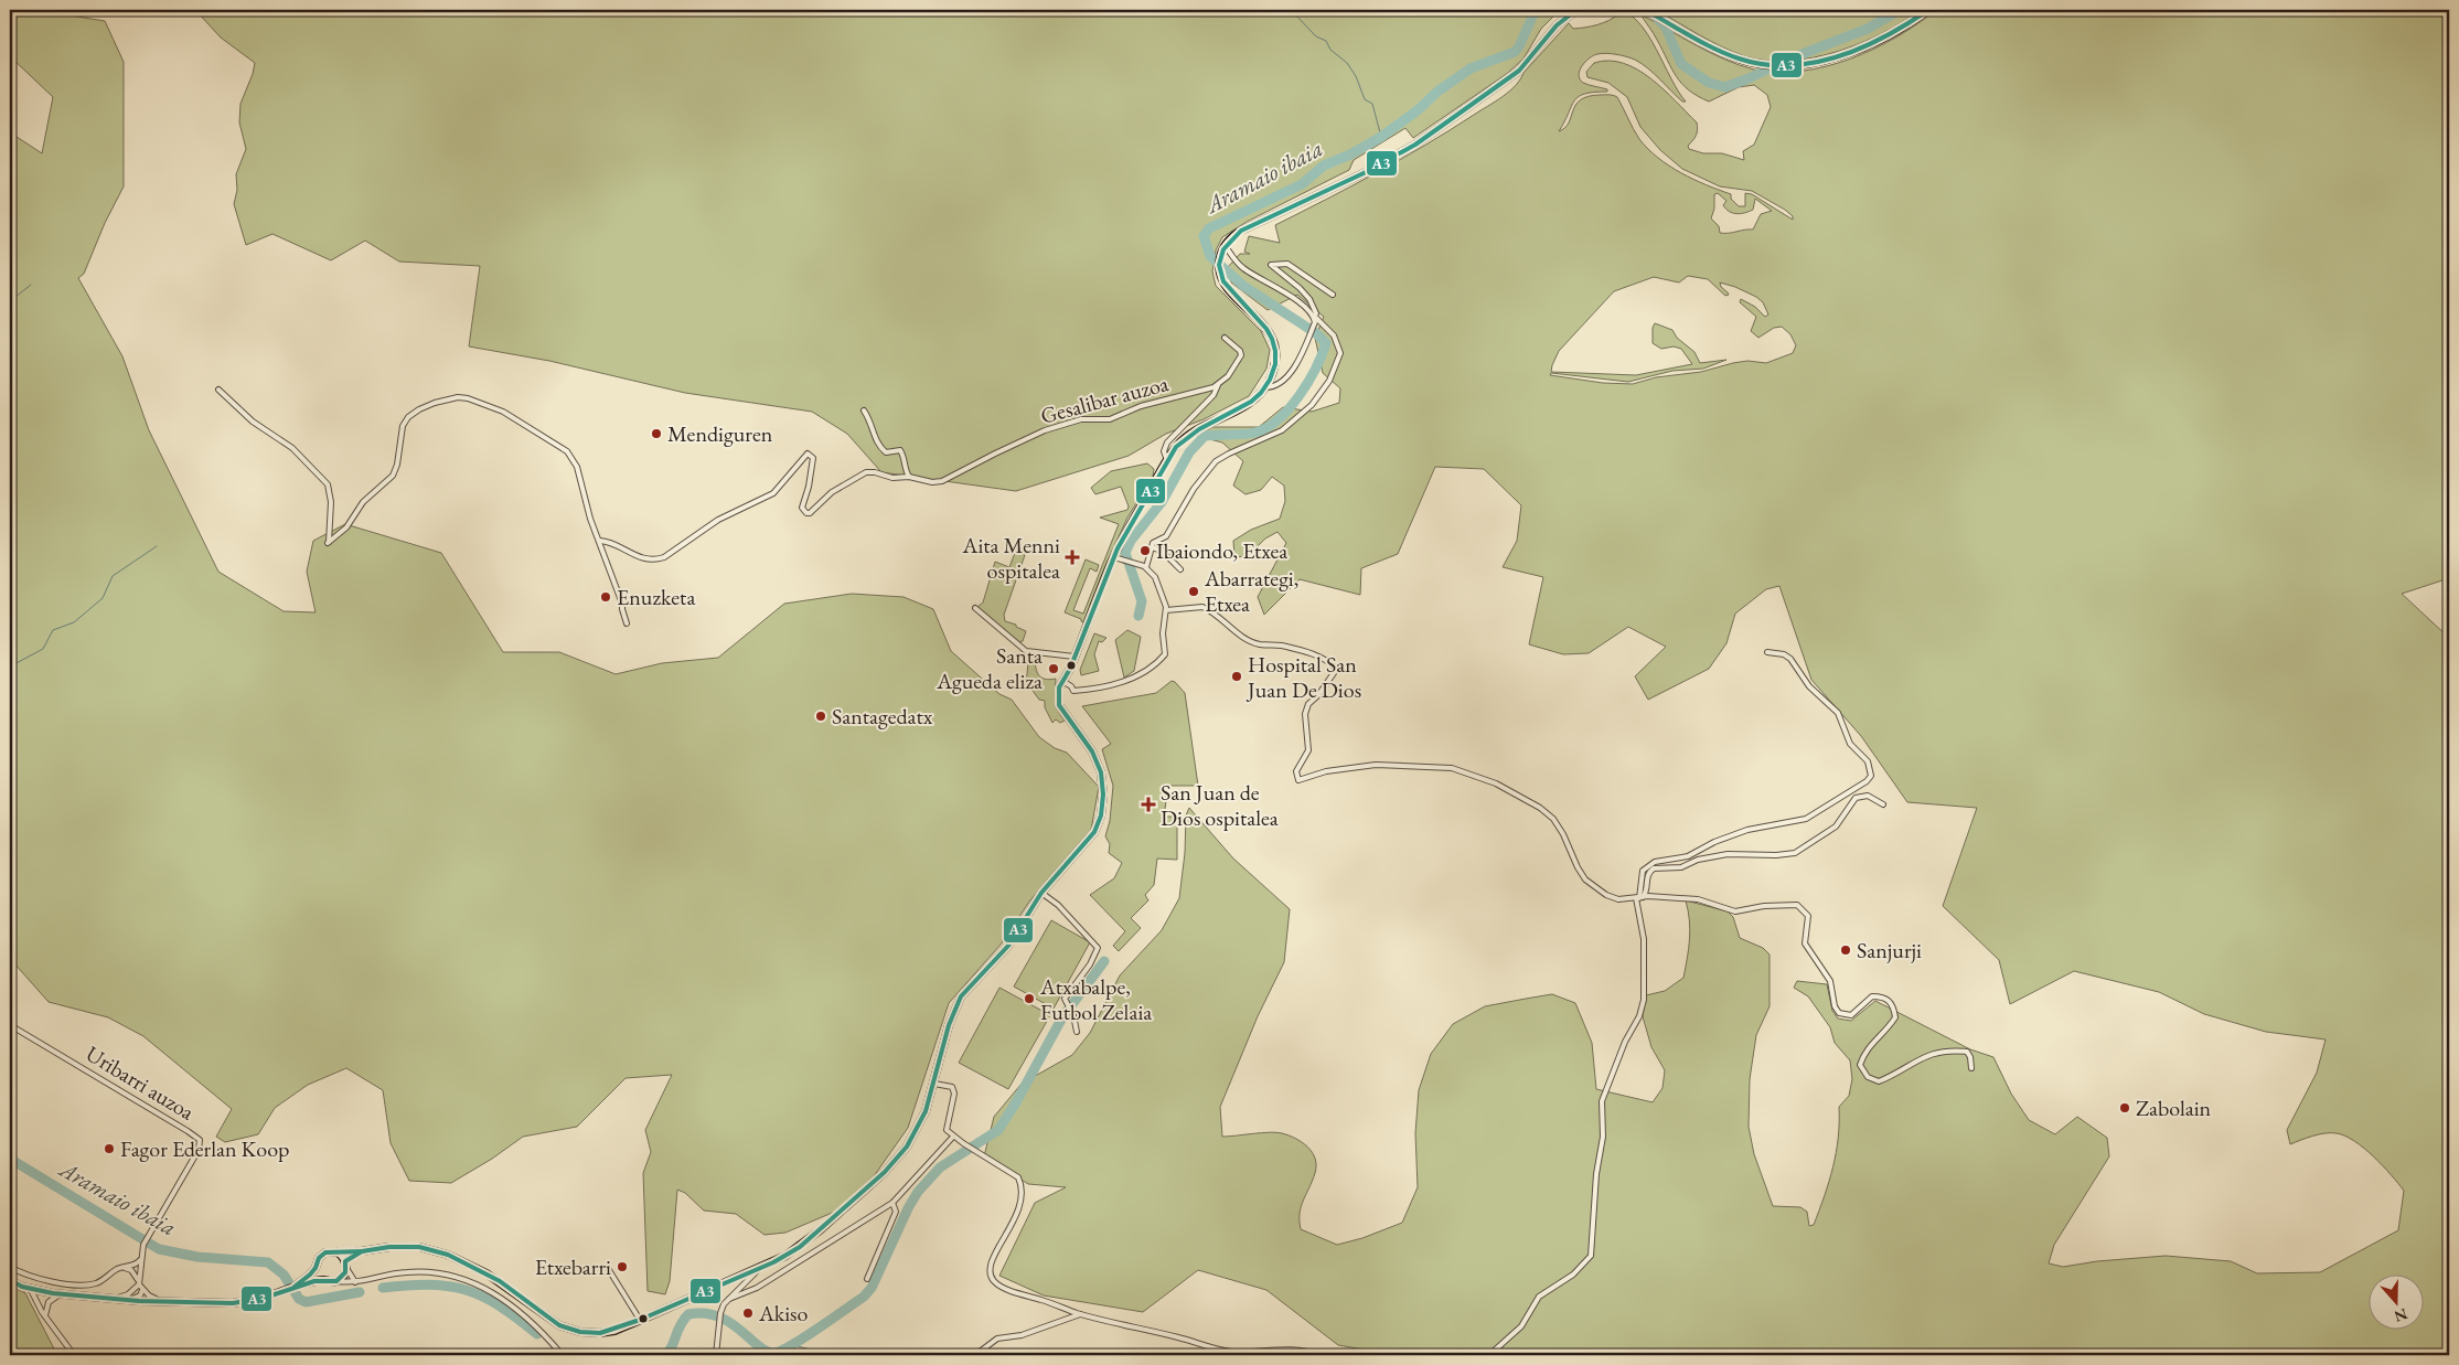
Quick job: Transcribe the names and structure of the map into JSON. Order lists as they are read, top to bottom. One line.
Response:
{"streets":{"street":["Gesalibar auzoa","Uribarri auzoa"]},"water":["Aramaio ibaia"],"places":{"other":["Mendiguren","Ibaiondo, Etxea","Abarrategi, Etxea","Enuzketa","Santa Agueda eliza","Hospital San Juan De Dios","Santagedatx","Sanjurji","Atxabalpe, Futbol Zelaia","Zabolain","Fagor Ederlan Koop","Etxebarri","Akiso"],"health":["Aita Menni ospitalea","San Juan de Dios ospitalea"]},"lines":["transit line A3"],"north":"bottom"}
